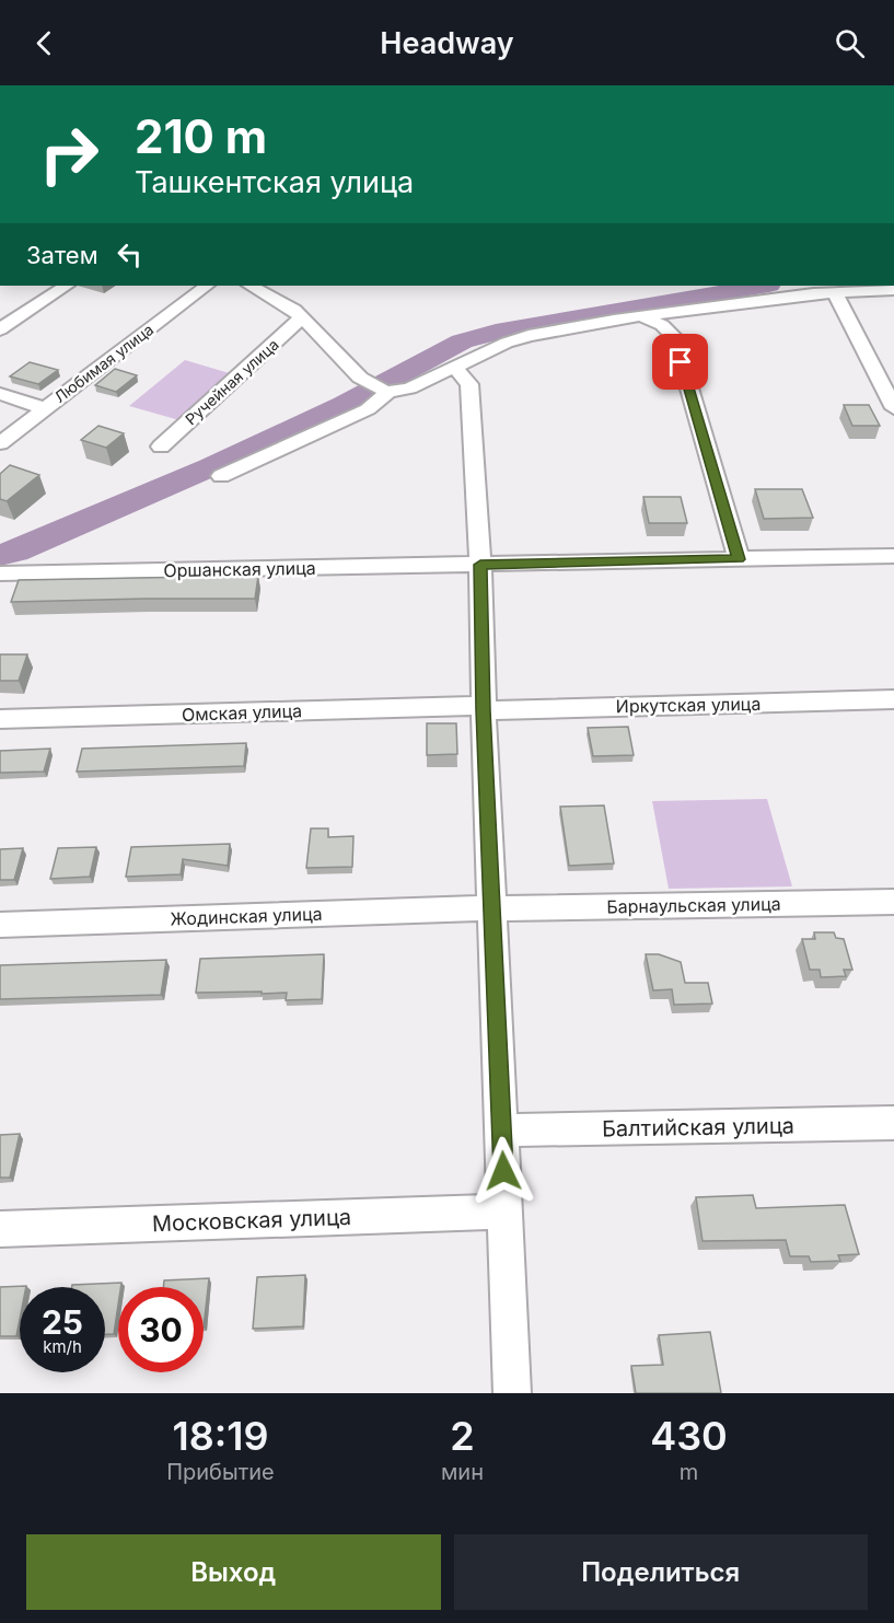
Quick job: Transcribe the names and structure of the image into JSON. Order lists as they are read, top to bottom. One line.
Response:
{"streets":{"street":["Любимая улица","Ручейная улица","Оршанская улица","Иркутская улица","Омская улица","Барнаульская улица","Жодинская улица","Балтийская улица","Московская улица"]},"crossings":[["Иркутская улица","Омская улица"],["Барнаульская улица","Жодинская улица"]],"page":{"header":"Headway","turn":["210 m","Ташкентская улица"],"then":"Затем","speed":"25 km/h","limit":"30","eta":["18:19","Прибытие","2","мин","430","m"],"buttons":["Выход","Поделиться"]}}
